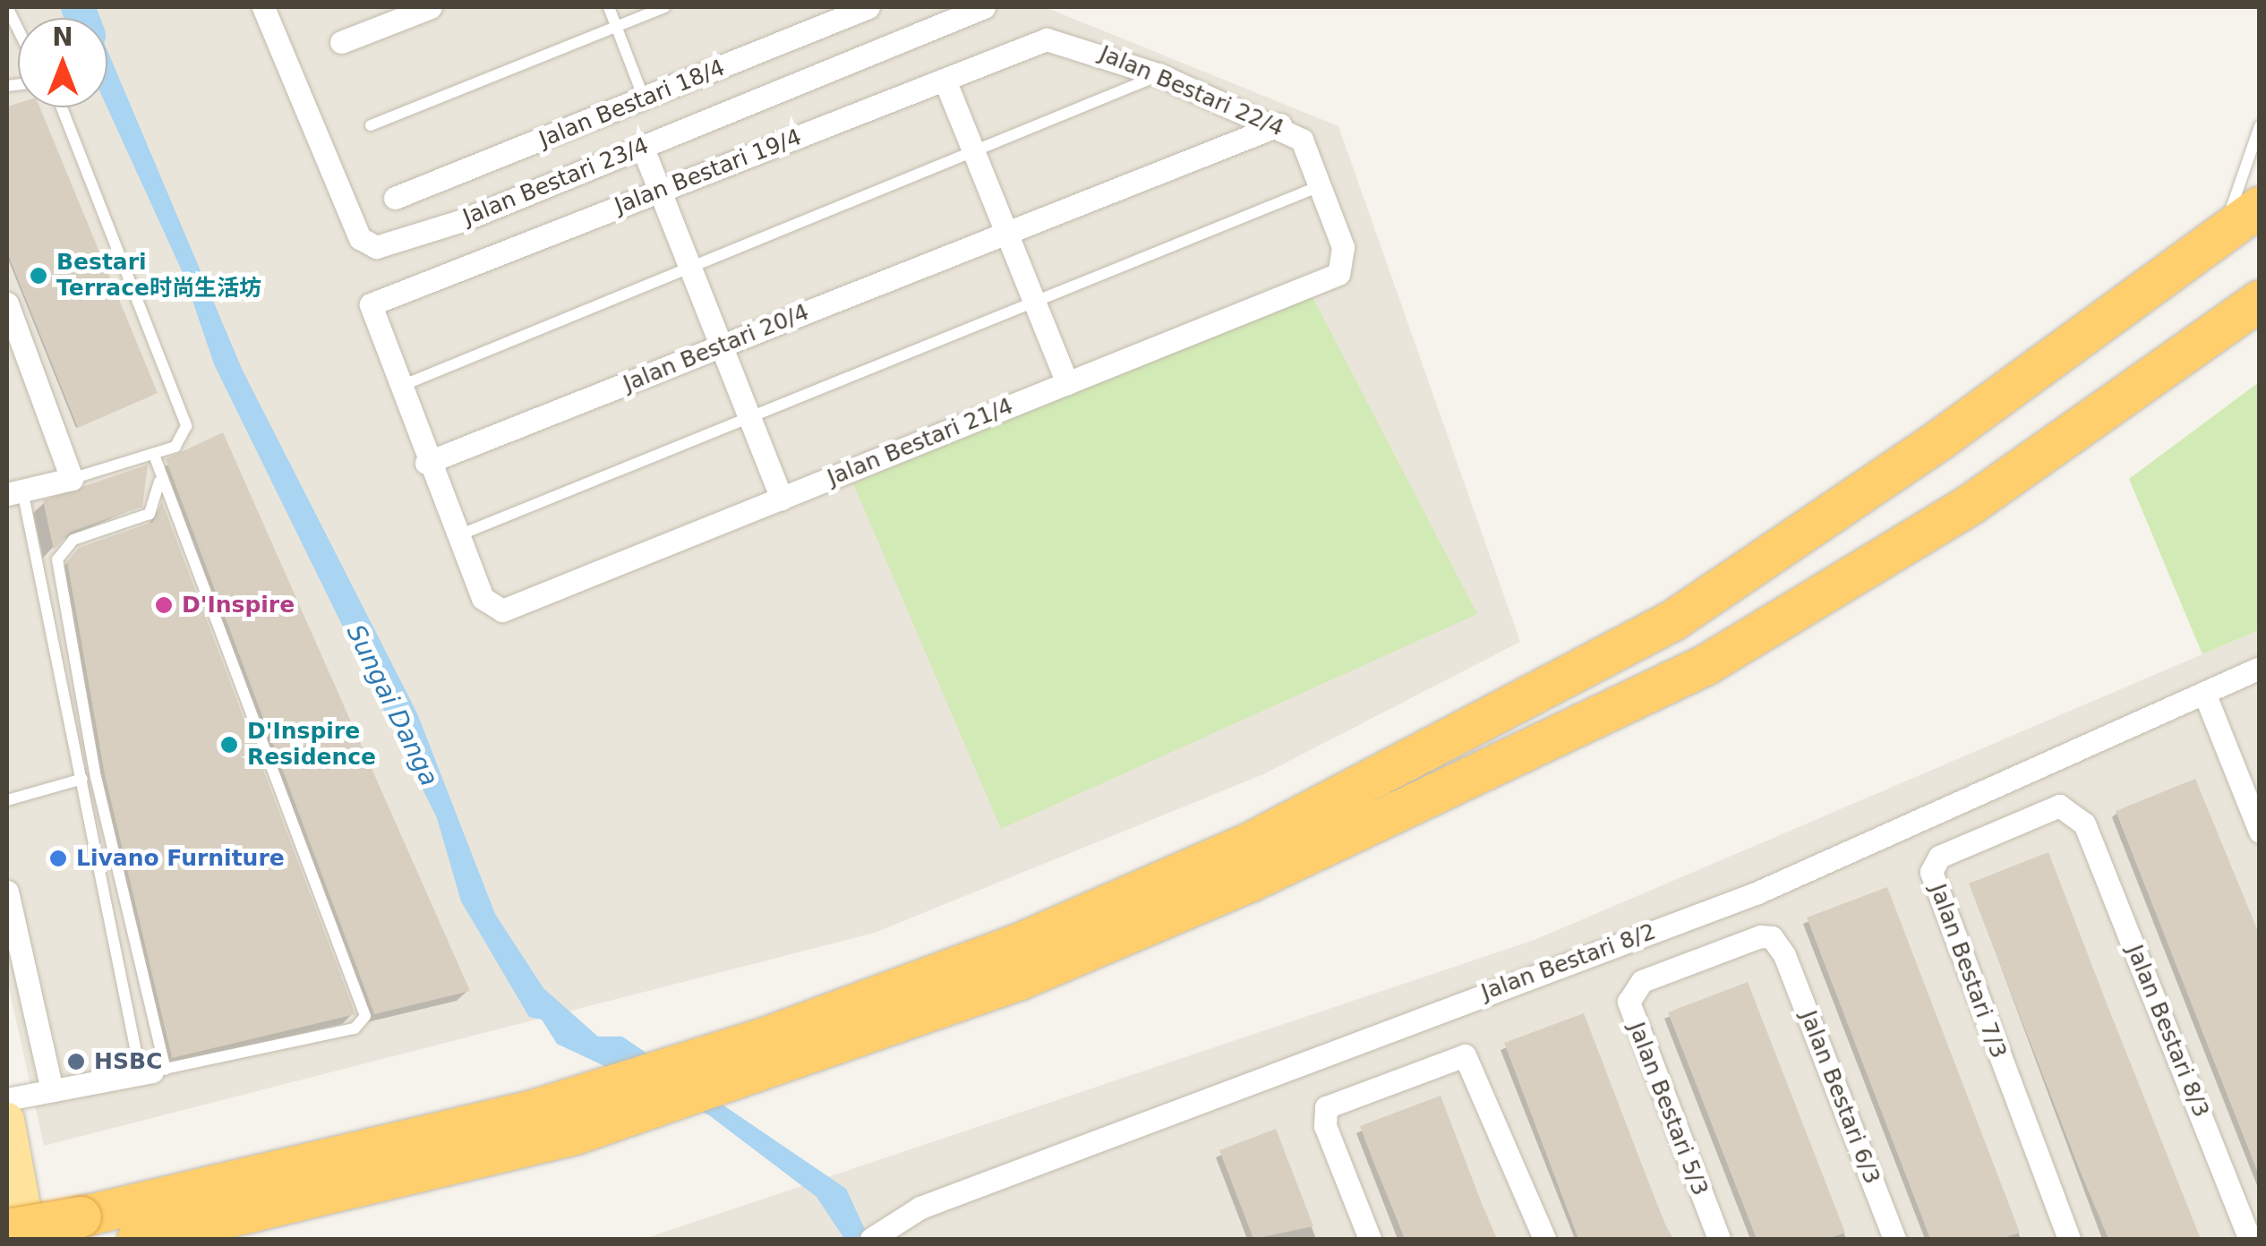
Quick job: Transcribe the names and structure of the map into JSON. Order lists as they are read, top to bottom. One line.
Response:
{"streets":{"street":["Jalan Bestari 22/4","Jalan Bestari 18/4","Jalan Bestari 19/4","Jalan Bestari 23/4","Jalan Bestari 20/4","Jalan Bestari 21/4","Jalan Bestari 8/2","Jalan Bestari 7/3","Jalan Bestari 8/3","Jalan Bestari 6/3","Jalan Bestari 5/3"]},"crossings":[["Jalan Bestari 22/4","Jalan Bestari 19/4"],["Jalan Bestari 22/4","Jalan Bestari 20/4"],["Jalan Bestari 22/4","Jalan Bestari 21/4"],["Jalan Bestari 7/3","Jalan Bestari 8/3"],["Jalan Bestari 6/3","Jalan Bestari 5/3"]],"water":["Sungai Danga"],"places":["Bestari Terrace时尚生活坊","D'Inspire","D'Inspire Residence","Livano Furniture","HSBC"],"north":"top"}
